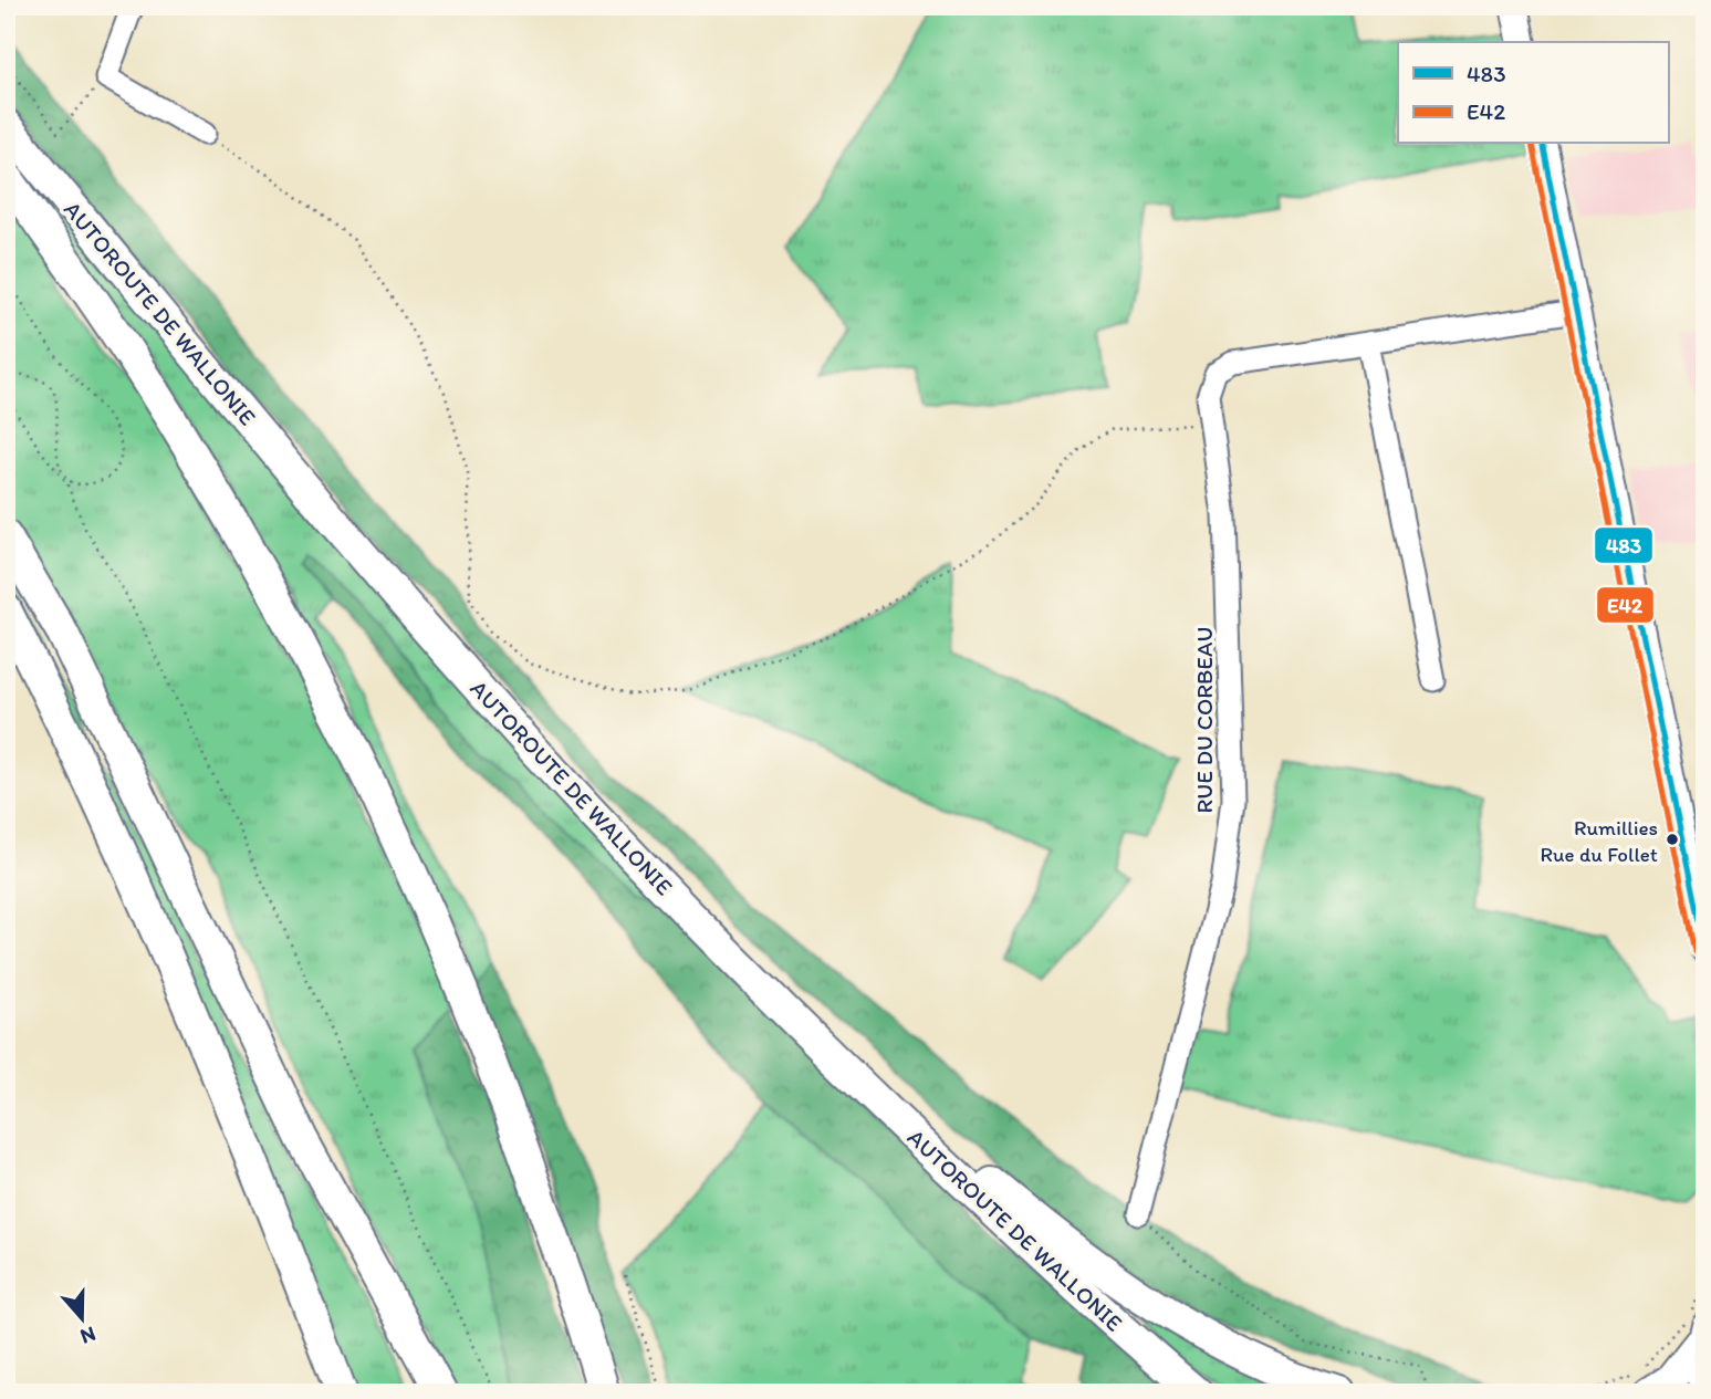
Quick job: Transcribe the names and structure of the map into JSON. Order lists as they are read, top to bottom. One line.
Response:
{"streets":{"highway":["AUTOROUTE DE WALLONIE"],"street":["RUE DU CORBEAU"]},"places":["Rumillies Rue du Follet"],"lines":["transit line 483","transit line E42"],"legend":["483","E42"],"north":"bottom"}
